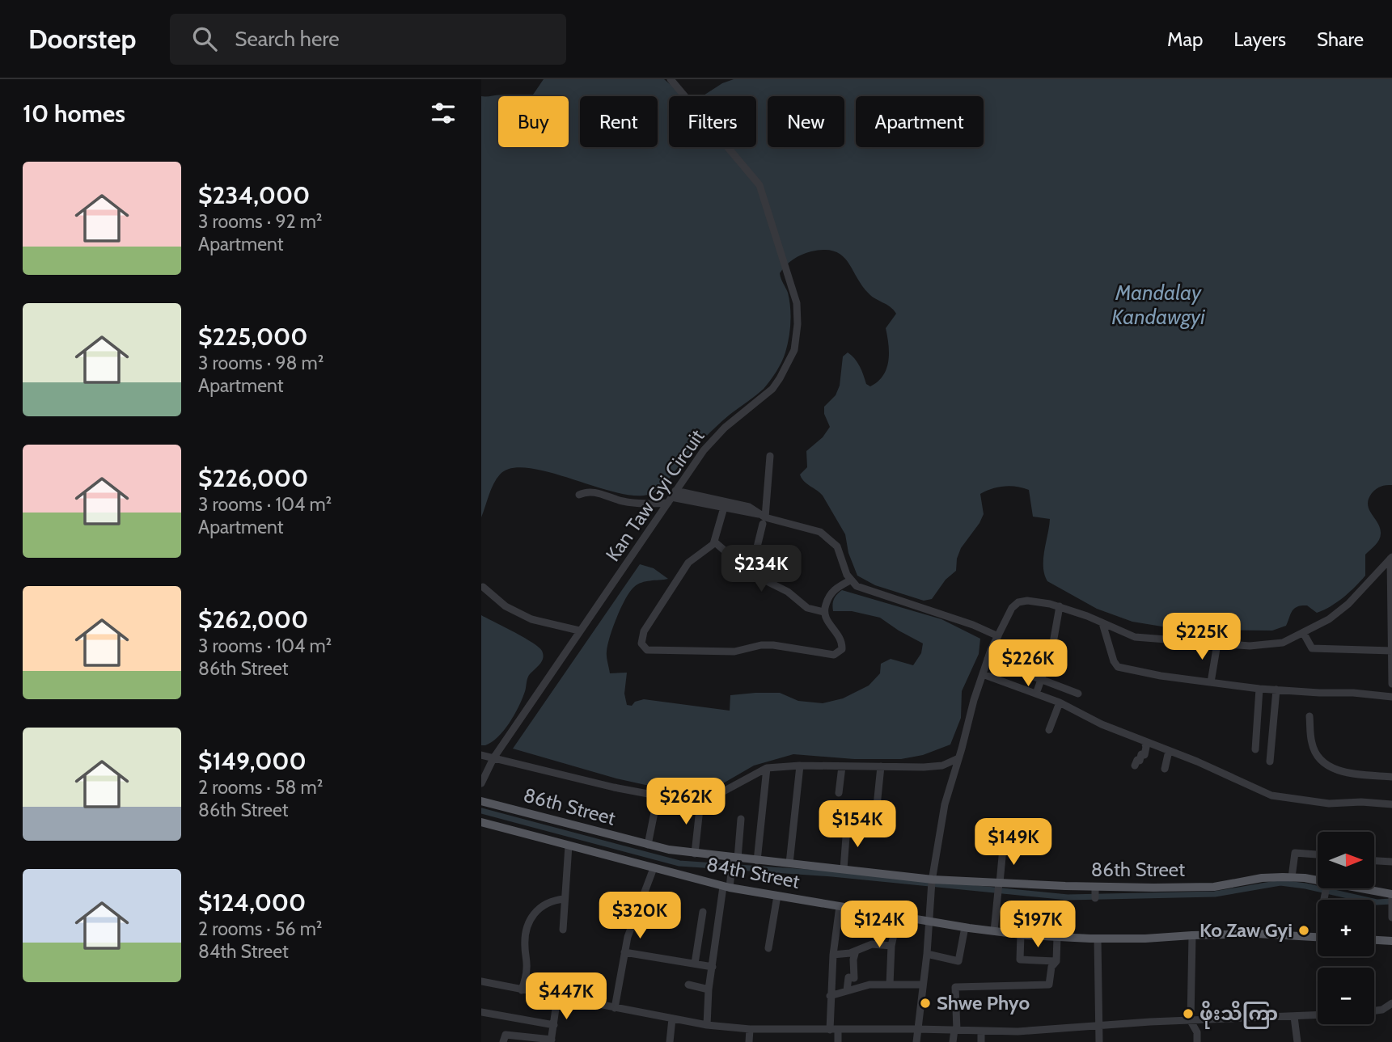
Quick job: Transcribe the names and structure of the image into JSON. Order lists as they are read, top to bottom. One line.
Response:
{"streets":{"main road":["86th Street","84th Street"],"street":["Kan Taw Gyi Circuit"]},"water":["Mandalay Kandawgyi"],"places":["Ko Zaw Gyi","Shwe Phyo","ဖိုးသိကြာ"],"north":"right","page":{"header":"Doorstep","search":"Search here","nav":["Map","Layers","Share"],"heading":"10 homes","chip":["Buy","Rent","Filters","New","Apartment"],"list":[{"name":"$234,000","note":"3 rooms · 92 m² · Apartment"},{"name":"$225,000","note":"3 rooms · 98 m² · Apartment"},{"name":"$226,000","note":"3 rooms · 104 m² · Apartment"},{"name":"$262,000","note":"3 rooms · 104 m² · 86th Street"},{"name":"$149,000","note":"2 rooms · 58 m² · 86th Street"},{"name":"$124,000","note":"2 rooms · 56 m² · 84th Street"}],"price":["$234K","$225K","$226K","$262K","$154K","$149K","$320K","$124K","$197K","$447K"],"map_buttons":["+","−"]}}
